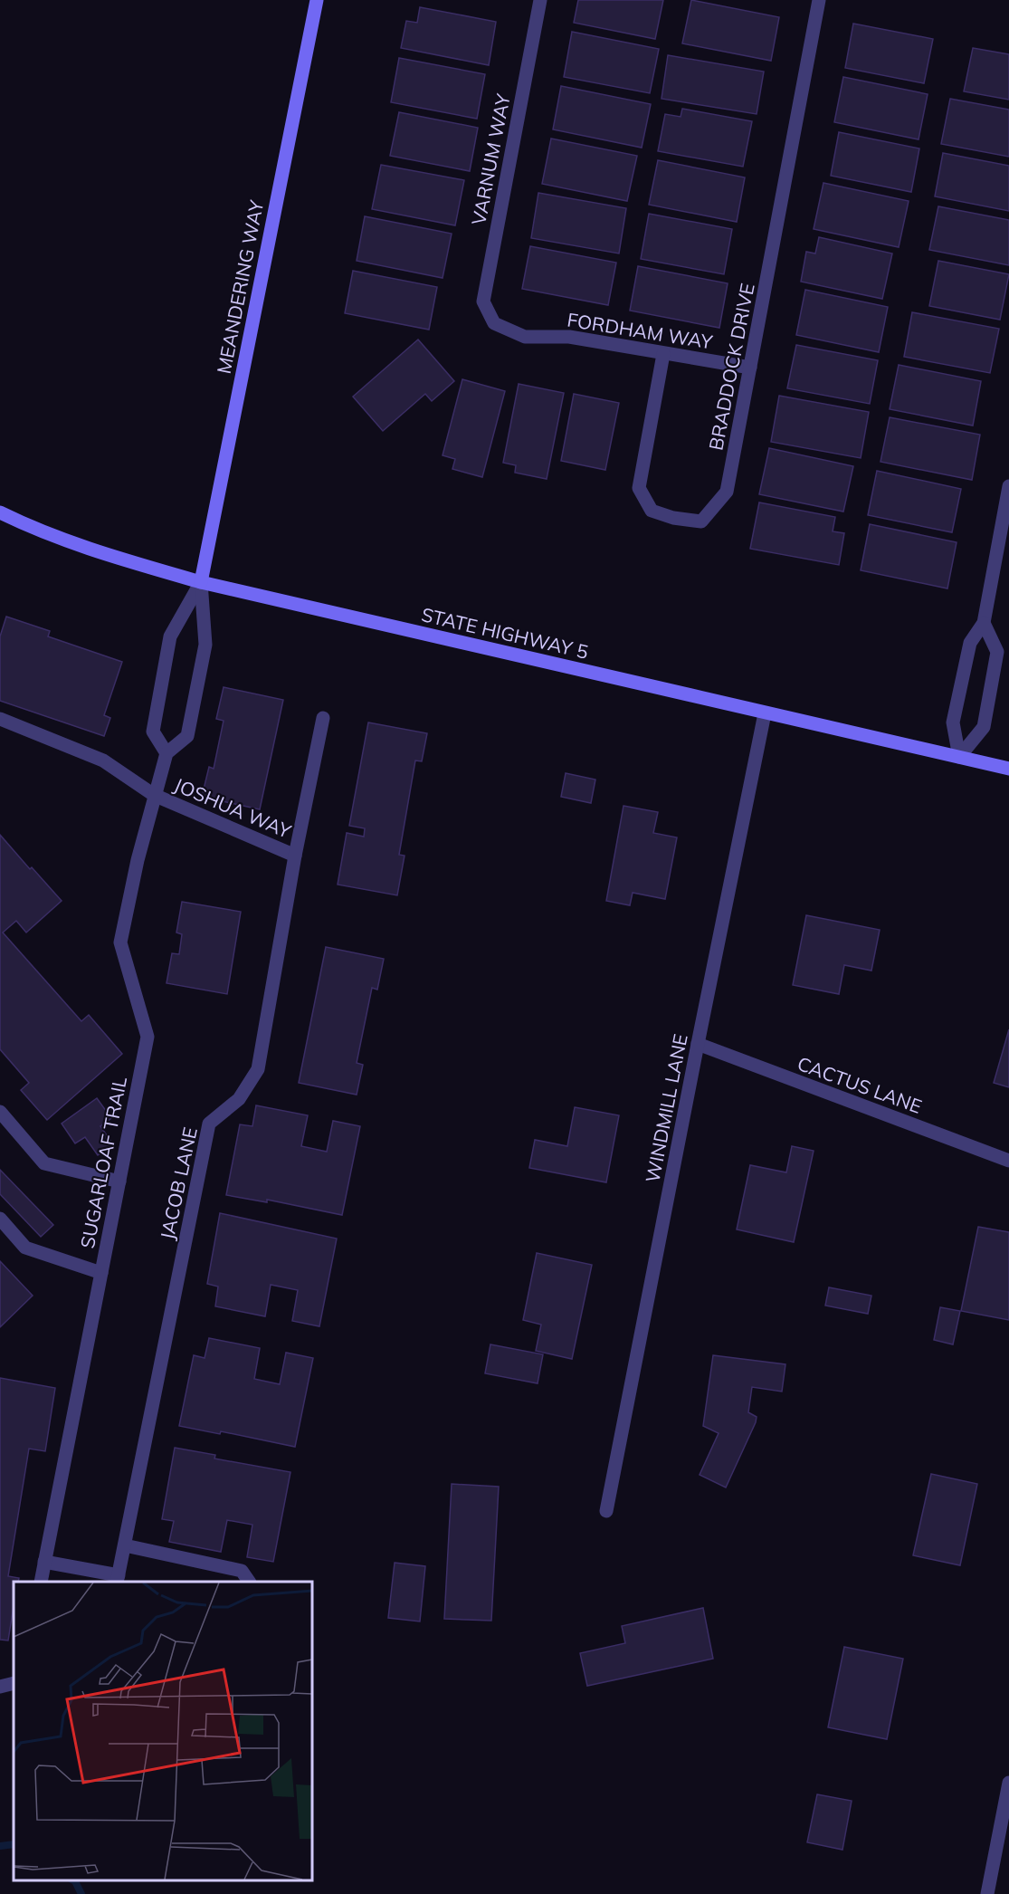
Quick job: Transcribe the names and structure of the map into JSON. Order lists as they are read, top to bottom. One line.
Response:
{"streets":{"main road":["MEANDERING WAY","STATE HIGHWAY 5"],"street":["VARNUM WAY","FORDHAM WAY","BRADDOCK DRIVE","JOSHUA WAY","CACTUS LANE","WINDMILL LANE","SUGARLOAF TRAIL","JACOB LANE"]},"crossings":[["VARNUM WAY","FORDHAM WAY"],["MEANDERING WAY","STATE HIGHWAY 5"],["FORDHAM WAY","BRADDOCK DRIVE"],["STATE HIGHWAY 5","WINDMILL LANE"],["JOSHUA WAY","SUGARLOAF TRAIL"],["JOSHUA WAY","JACOB LANE"],["CACTUS LANE","WINDMILL LANE"]]}
